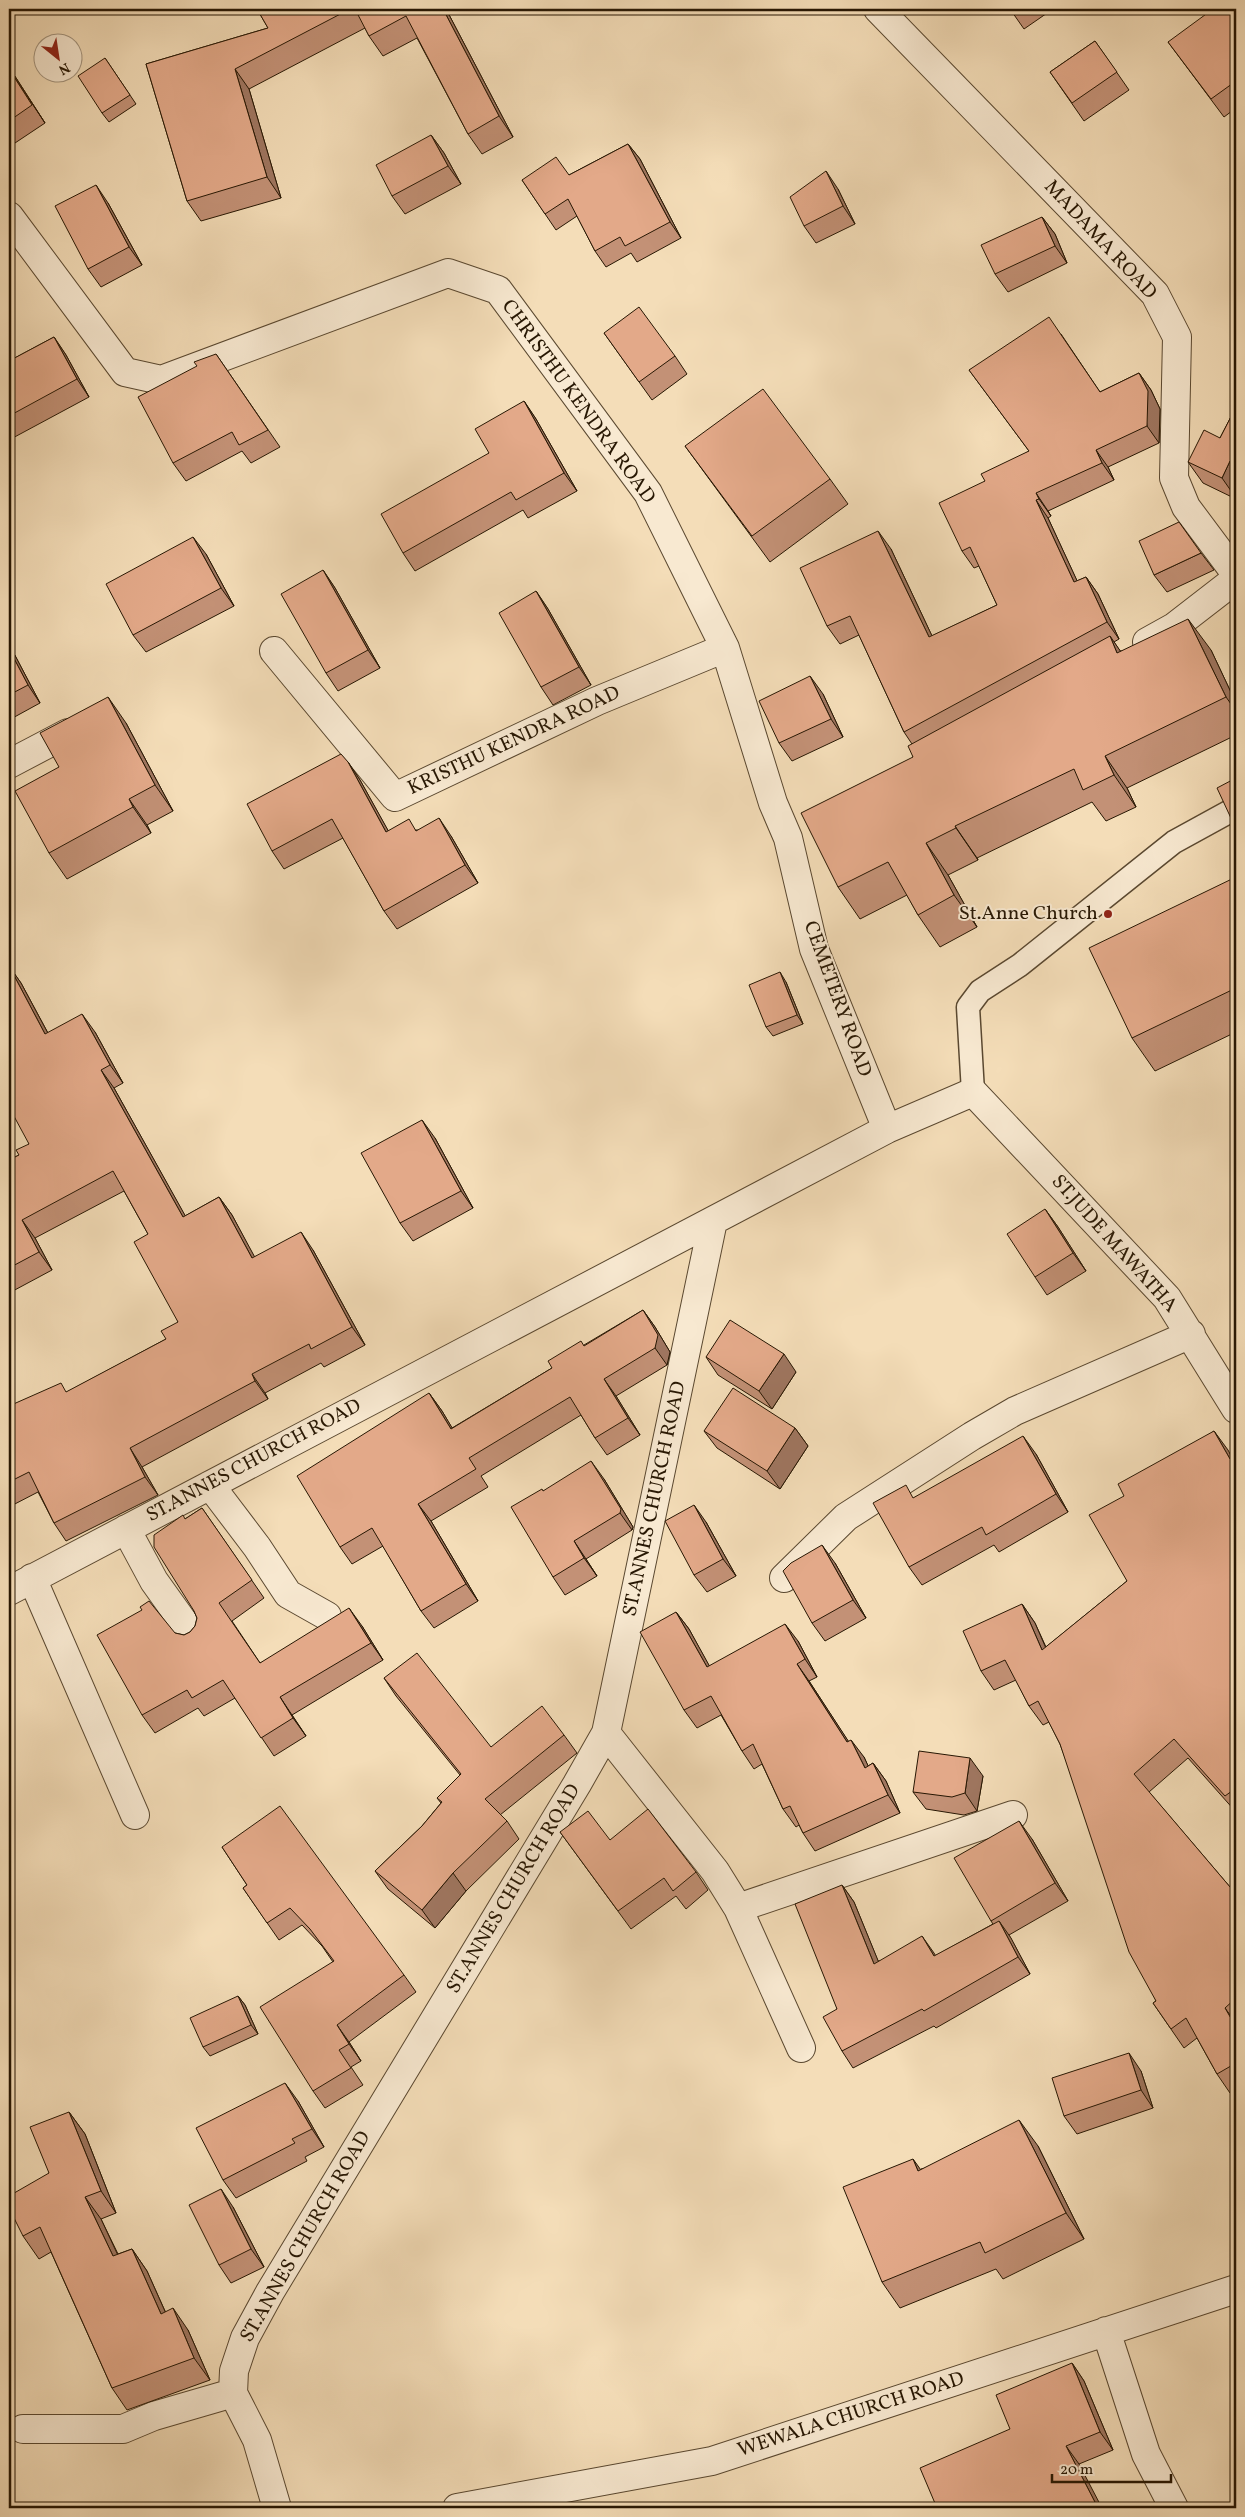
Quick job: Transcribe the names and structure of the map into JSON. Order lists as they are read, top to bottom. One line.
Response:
{"streets":{"street":["MADAMA ROAD","CHRISTHU KENDRA ROAD","KRISTHU KENDRA ROAD","CEMETERY ROAD","ST.JUDE MAWATHA","ST.ANNES CHURCH ROAD","WEWALA CHURCH ROAD"]},"crossings":[["CHRISTHU KENDRA ROAD","KRISTHU KENDRA ROAD"],["CHRISTHU KENDRA ROAD","CEMETERY ROAD"],["CEMETERY ROAD","ST.ANNES CHURCH ROAD"],["ST.JUDE MAWATHA","ST.ANNES CHURCH ROAD"]],"places":["St.Anne Church"],"scale_bar":"20 m","north":"bottom right"}
